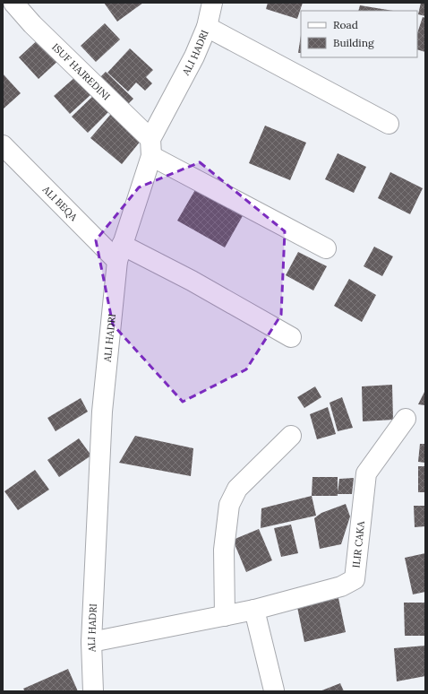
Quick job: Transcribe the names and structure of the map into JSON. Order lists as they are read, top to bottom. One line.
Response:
{"streets":{"street":["ALI HADRI","ISUF HAJREDINI","ALI BEQA","ILIR CAKA"]},"crossings":[["ALI HADRI","ISUF HAJREDINI"],["ALI HADRI","ALI BEQA"],["ALI HADRI","ILIR CAKA"]],"legend":["Road","Building"]}
